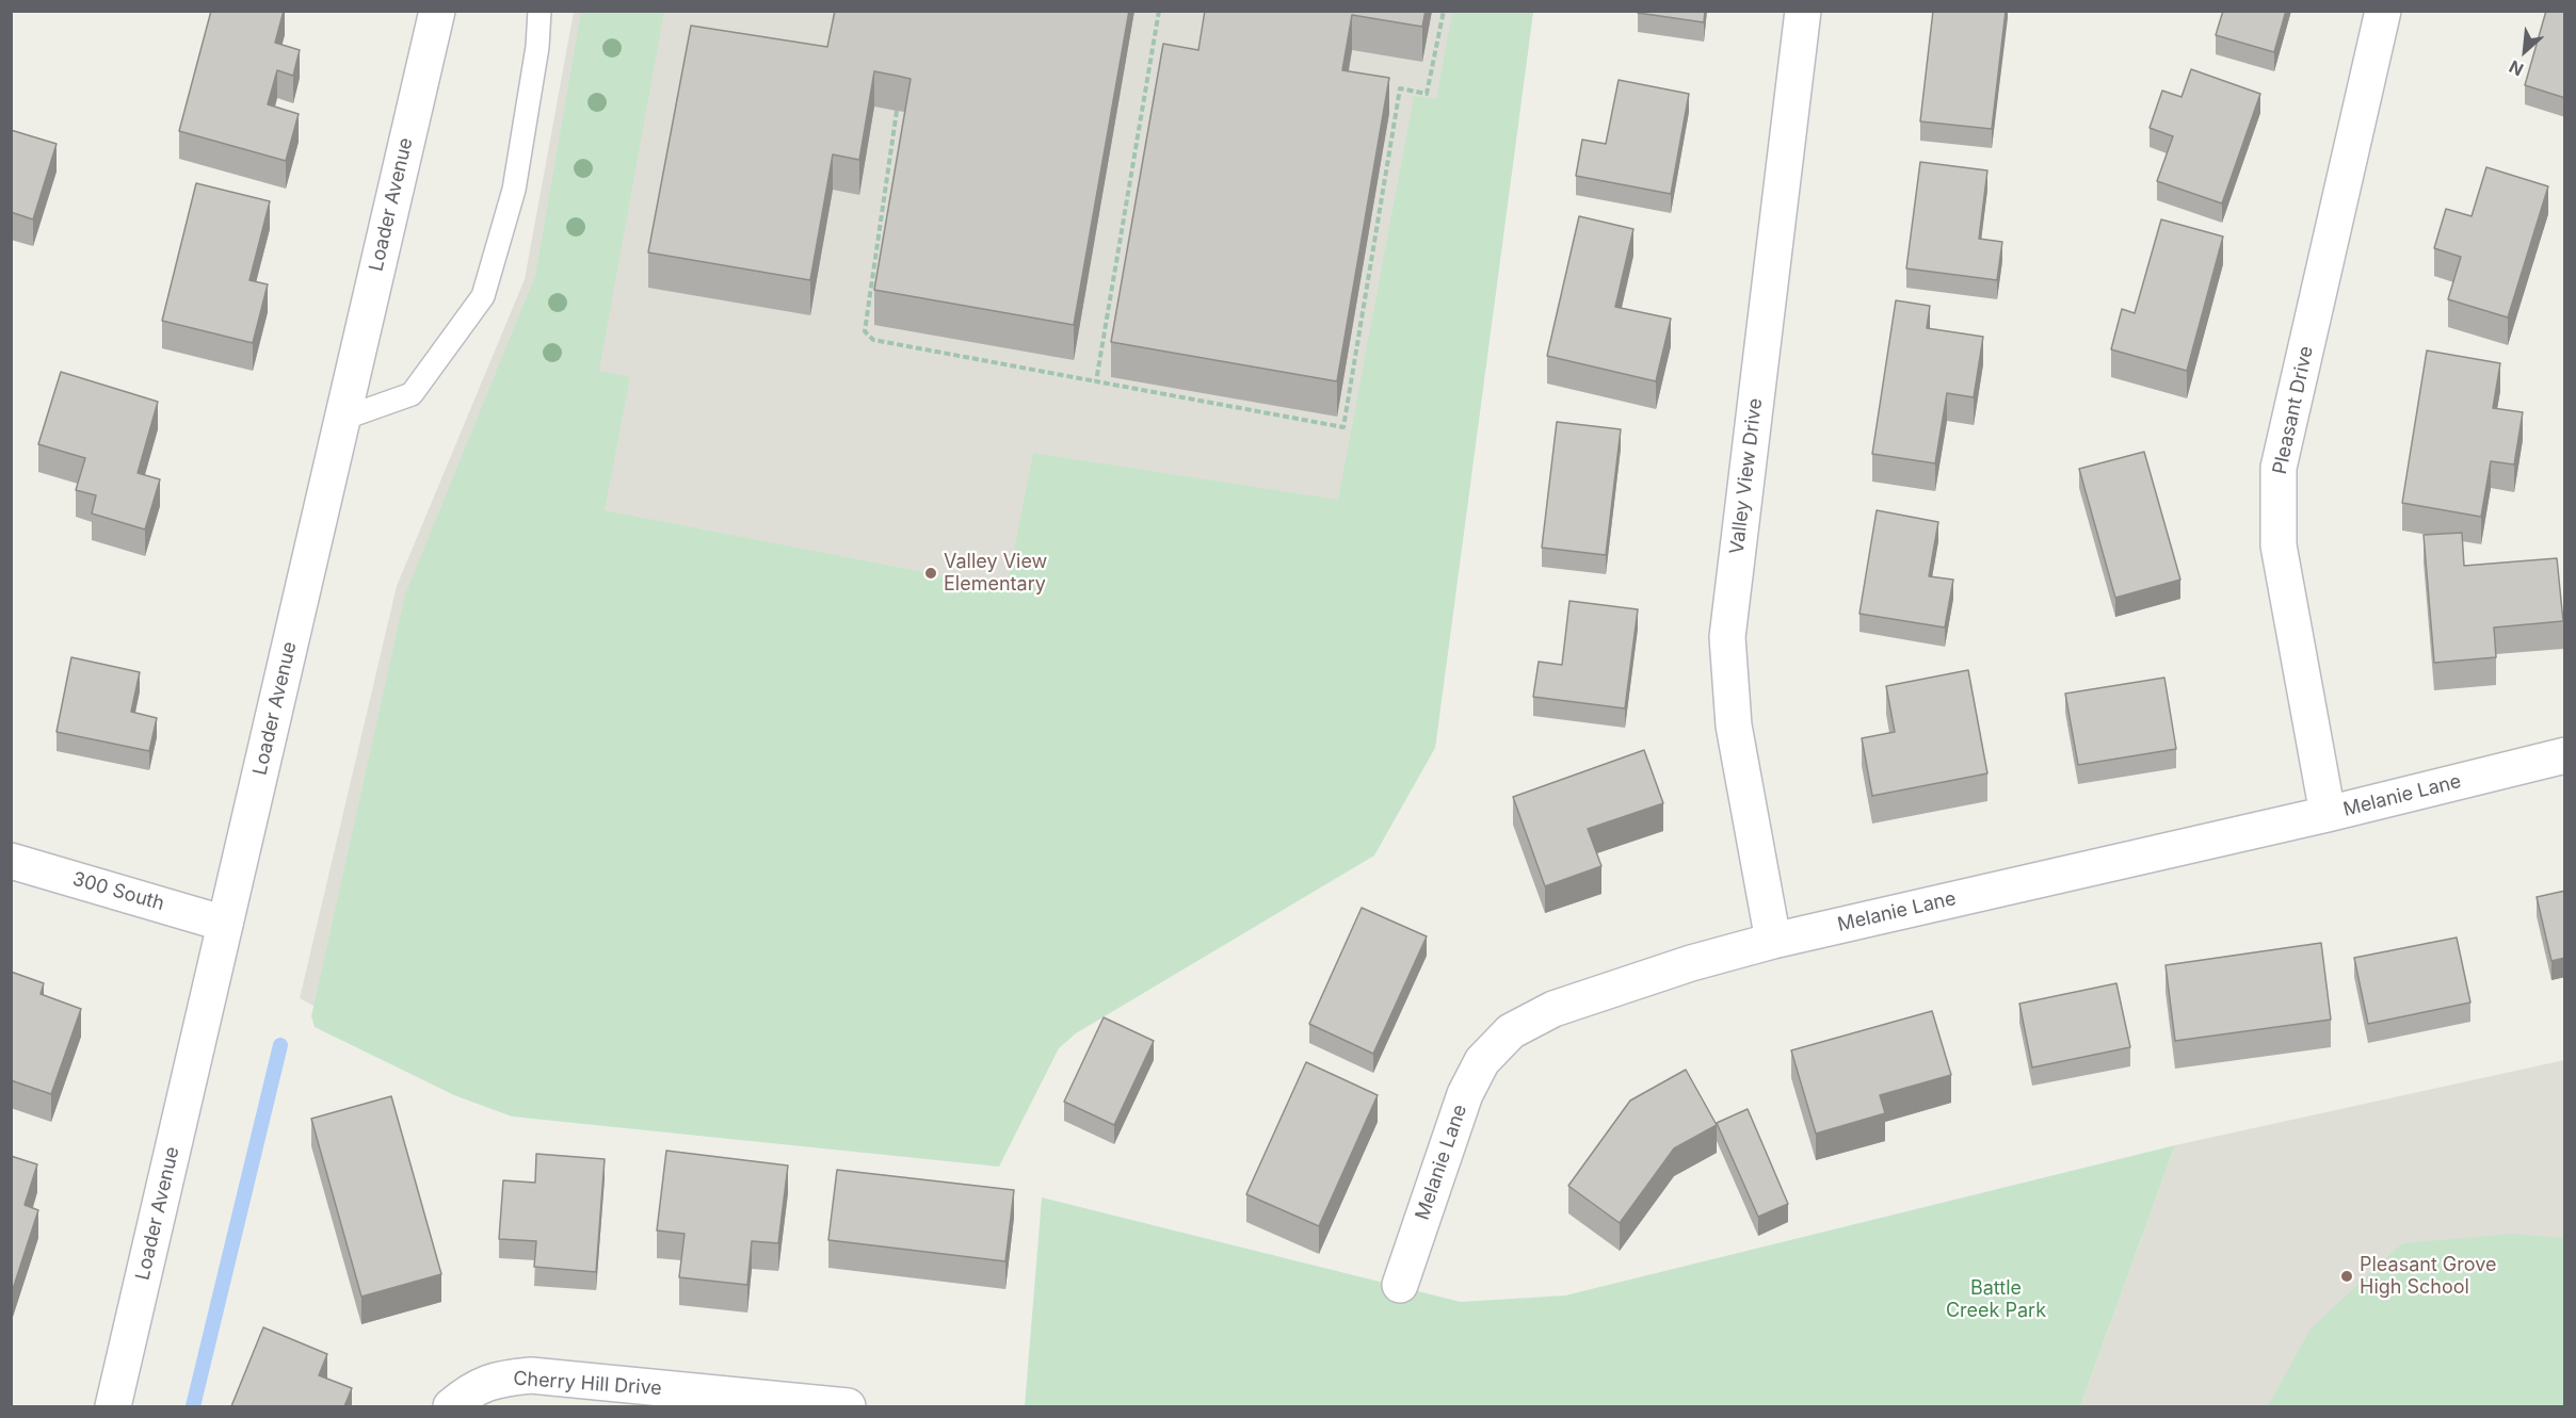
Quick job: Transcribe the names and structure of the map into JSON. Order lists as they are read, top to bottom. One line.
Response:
{"streets":{"street":["Loader Avenue","Pleasant Drive","Valley View Drive","Melanie Lane","300 South","Cherry Hill Drive"]},"crossings":[["Loader Avenue","300 South"],["Pleasant Drive","Melanie Lane"],["Valley View Drive","Melanie Lane"]],"parks":["Battle Creek Park"],"places":["Valley View Elementary","Pleasant Grove High School"],"north":"bottom left"}
